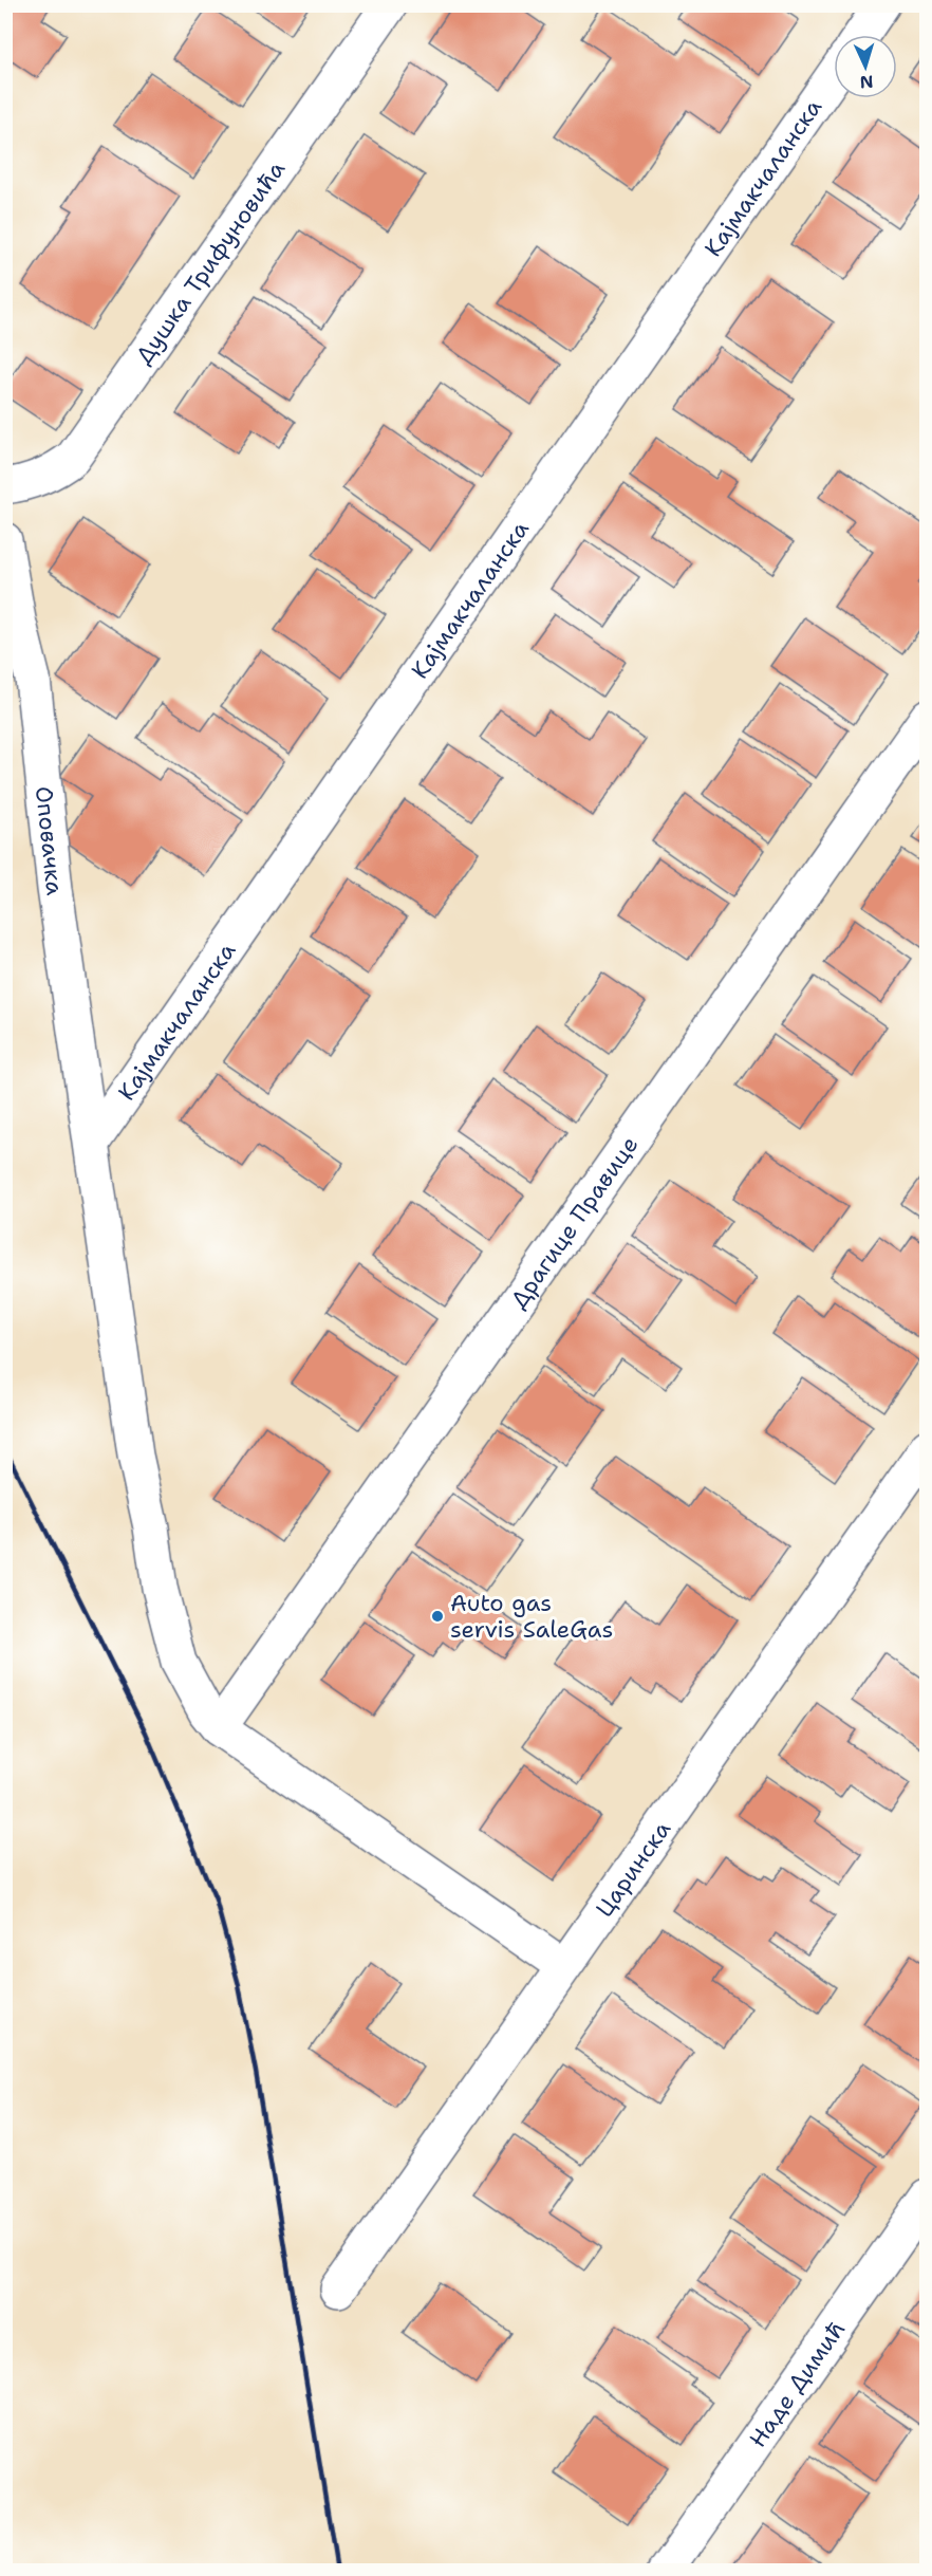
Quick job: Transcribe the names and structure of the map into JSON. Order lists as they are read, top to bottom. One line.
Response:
{"streets":{"street":["Кајмакчаланска","Душка Трифуновића","Оповачка","Драгице Правице","Царинска","Наде Димић"]},"crossings":[["Кајмакчаланска","Оповачка"],["Оповачка","Драгице Правице"]],"places":["Auto gas servis SaleGas"],"north":"bottom"}
